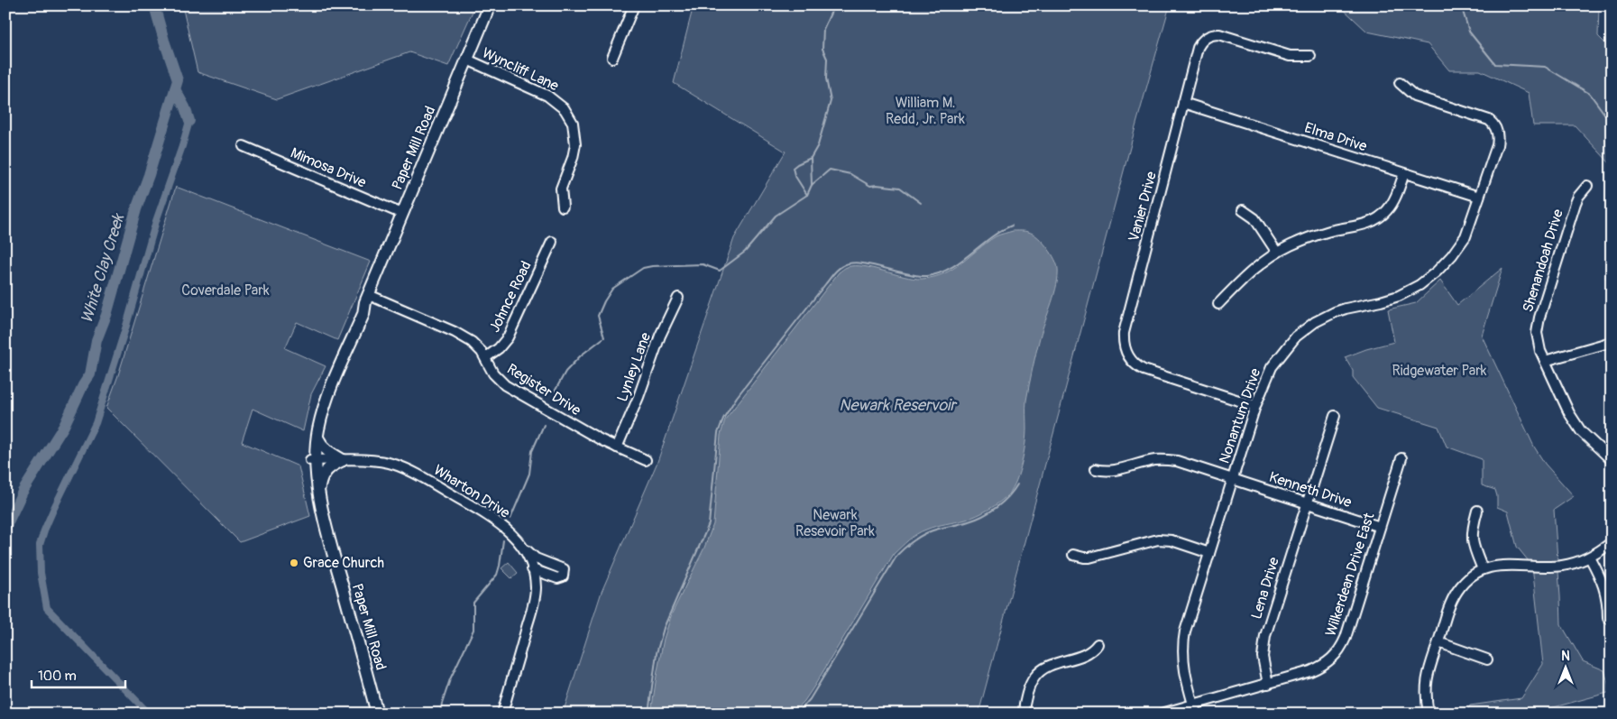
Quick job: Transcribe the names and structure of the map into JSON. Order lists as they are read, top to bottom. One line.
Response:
{"streets":{"main road":["Paper Mill Road"],"street":["Wyncliff Lane","Elma Drive","Mimosa Drive","Vanier Drive","Shenandoah Drive","Johnce Road","Lynley Lane","Register Drive","Nonantum Drive","Kenneth Drive","Wharton Drive","Wilkerdean Drive East","Lena Drive"]},"crossings":[["Wyncliff Lane","Paper Mill Road"],["Elma Drive","Vanier Drive"],["Elma Drive","Nonantum Drive"],["Paper Mill Road","Mimosa Drive"],["Paper Mill Road","Register Drive"],["Paper Mill Road","Wharton Drive"],["Vanier Drive","Nonantum Drive"],["Johnce Road","Register Drive"],["Lynley Lane","Register Drive"],["Nonantum Drive","Kenneth Drive"],["Nonantum Drive","Wilkerdean Drive East"],["Kenneth Drive","Wilkerdean Drive East"],["Kenneth Drive","Lena Drive"],["Wilkerdean Drive East","Lena Drive"]],"water":["White Clay Creek","Newark Reservoir"],"parks":["William M. Redd, Jr. Park","Coverdale Park","Ridgewater Park","Newark Resevoir Park"],"places":["Grace Church"],"scale_bar":"100 m","north":"top"}
